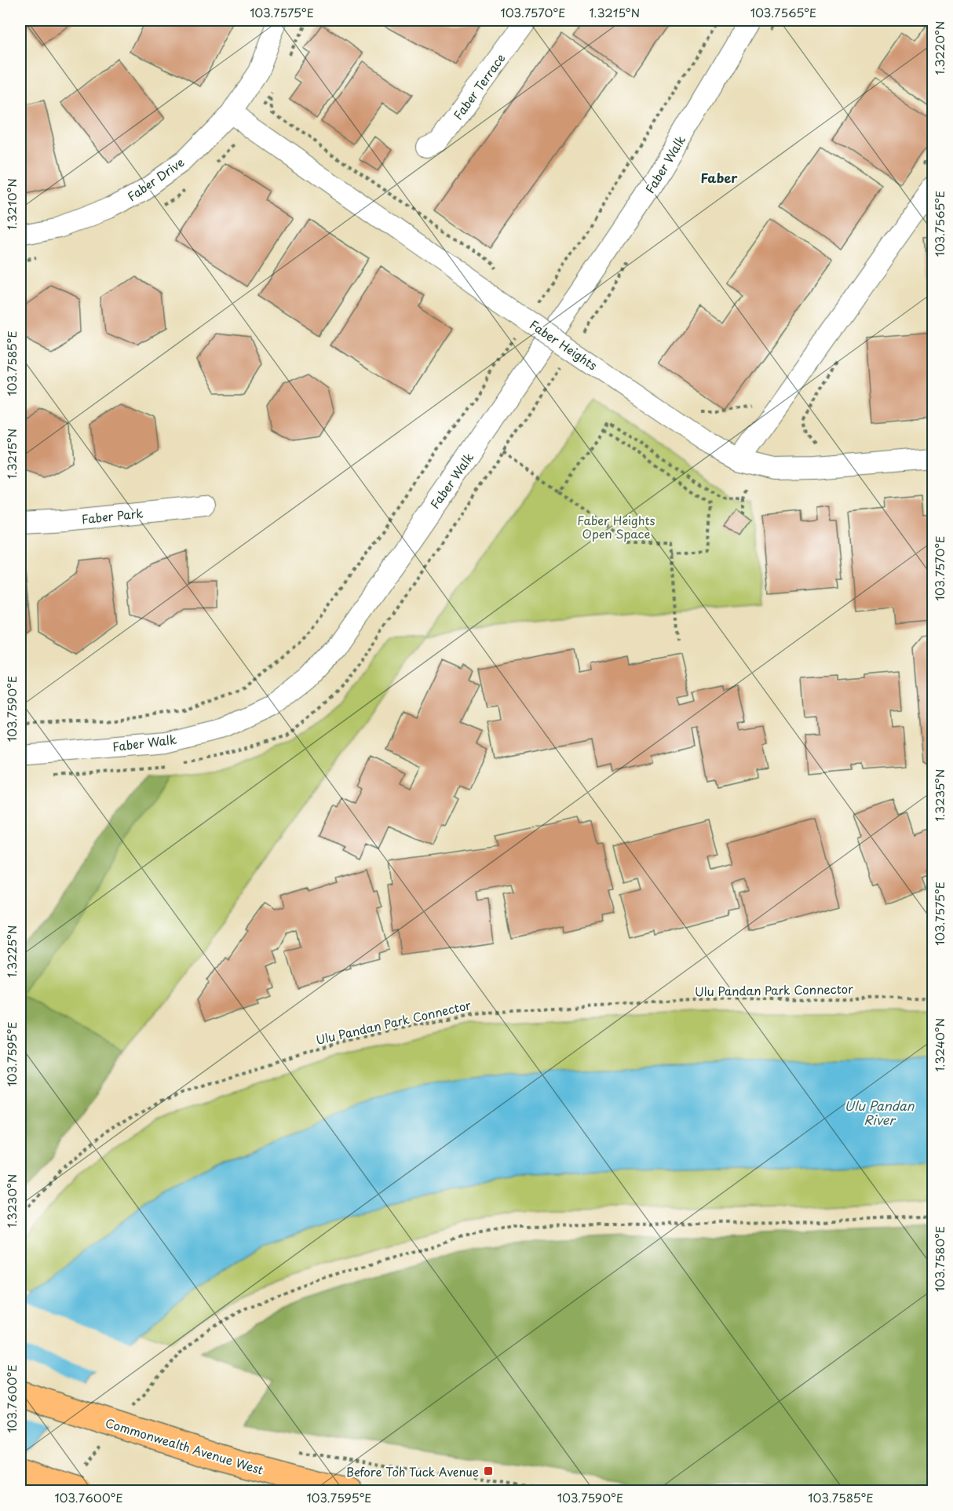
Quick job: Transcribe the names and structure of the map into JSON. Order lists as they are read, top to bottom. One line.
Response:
{"streets":{"main road":["Commonwealth Avenue West"],"street":["Faber Terrace","Faber Walk","Faber Drive","Faber Heights","Faber Park"],"path":["Ulu Pandan Park Connector"]},"crossings":[["Faber Drive","Faber Heights"]],"districts":["Faber"],"water":["Ulu Pandan River"],"parks":["Faber Heights Open Space"],"places":{"transit":["Before Toh Tuck Avenue"]},"coordinates":["103.7575°E","103.7570°E","1.3215°N","103.7565°E","1.3220°N","1.3210°N","103.7585°E","103.7590°E","1.3235°N","1.3225°N","1.3240°N","103.7595°E","1.3230°N","103.7580°E","103.7600°E"]}
